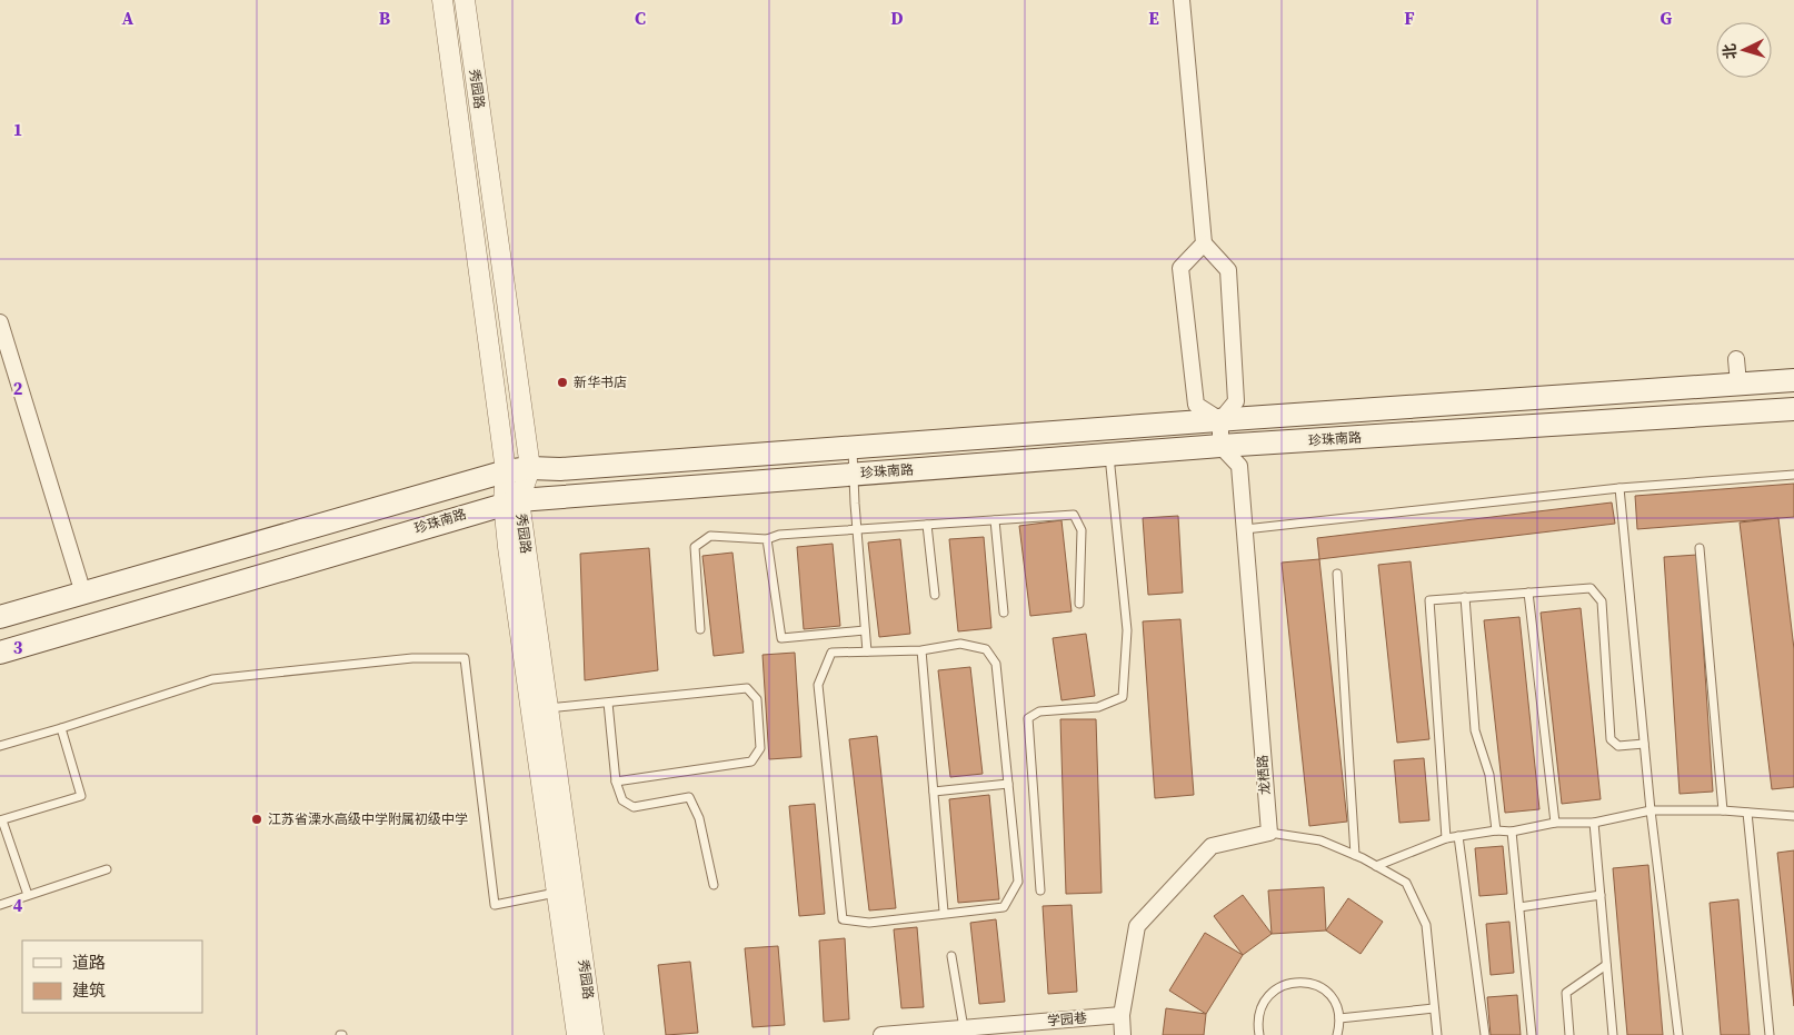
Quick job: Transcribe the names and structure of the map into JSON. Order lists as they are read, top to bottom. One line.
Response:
{"streets":{"main road":["珍珠南路"],"street":["秀园路","龙栖路","学园巷"]},"crossings":[["秀园路","珍珠南路"],["珍珠南路","龙栖路"]],"places":["新华书店","江苏省溧水高级中学附属初级中学"],"legend":["道路","建筑"],"north":"left","grid":{"columns":["A","B","C","D","E","F","G"],"rows":["1","2","3","4"]}}
